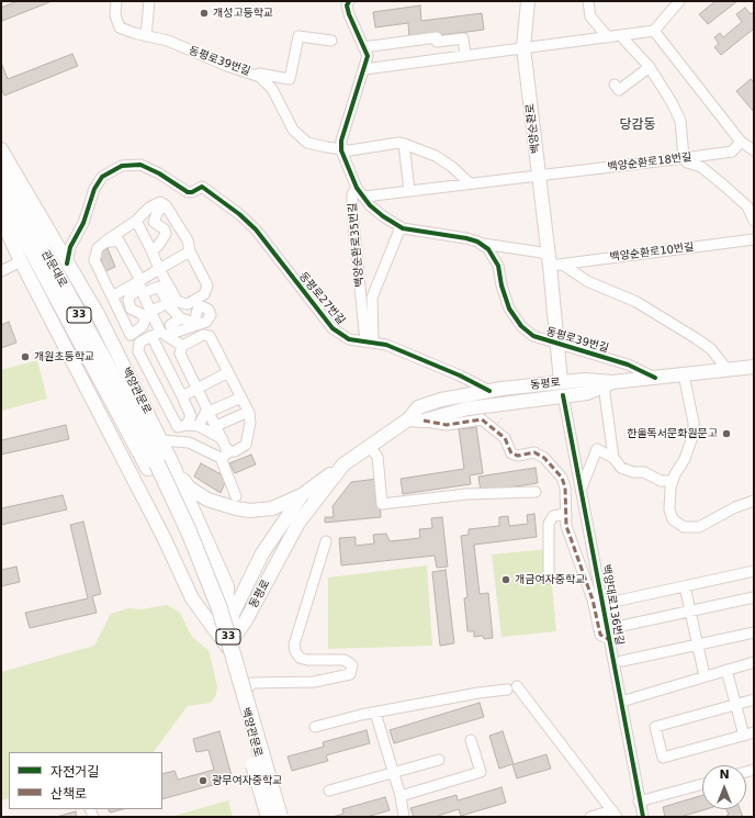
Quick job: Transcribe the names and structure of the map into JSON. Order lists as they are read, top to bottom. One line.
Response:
{"streets":{"highway":["관문대로","33"],"main road":["백양순환로","동평로","백양관문로"],"street":["동평로39번길","백양순환로18번길","백양순환로35번길","백양순환로10번길","동평로27번길","백양대로136번길"]},"crossings":[["동평로39번길","백양순환로"],["동평로39번길","백양순환로35번길"],["동평로39번길","동평로"],["백양순환로","백양순환로18번길"],["백양순환로","백양순환로10번길"],["백양순환로","동평로"],["백양순환로","백양대로136번길"],["백양순환로35번길","동평로27번길"],["관문대로","33"],["관문대로","백양관문로"],["동평로27번길","동평로"],["동평로27번길","백양관문로"],["33","백양관문로"],["동평로","백양관문로"],["동평로","백양대로136번길"]],"districts":["당감동"],"places":["개성고등학교","개원초등학교","한울독서문화원문고","개금여자중학교","광무여자중학교"],"legend":["자전거길","산책로"],"north":"top"}
